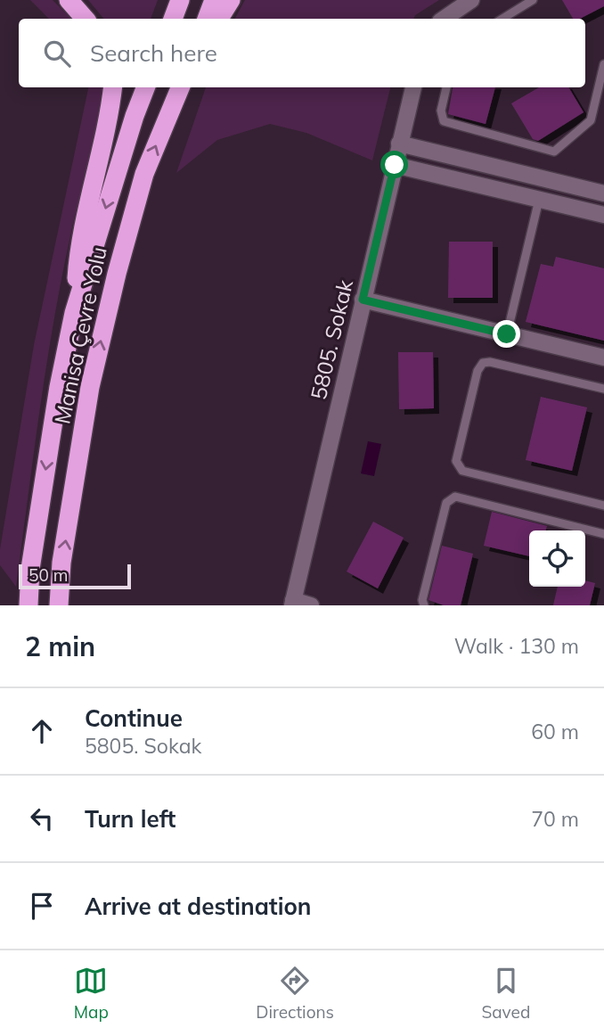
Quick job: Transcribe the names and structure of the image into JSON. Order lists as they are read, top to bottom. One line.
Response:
{"streets":{"highway":["Manisa Çevre Yolu"],"street":["5805. Sokak"]},"scale_bar":"50 m","page":{"search":"Search here","scale":"50 m","heading":["2 min","Walk · 130 m"],"list":[["Continue","5805. Sokak","60 m"],["Turn left","70 m"],"Arrive at destination"],"nav":["Map","Directions","Saved"]}}
